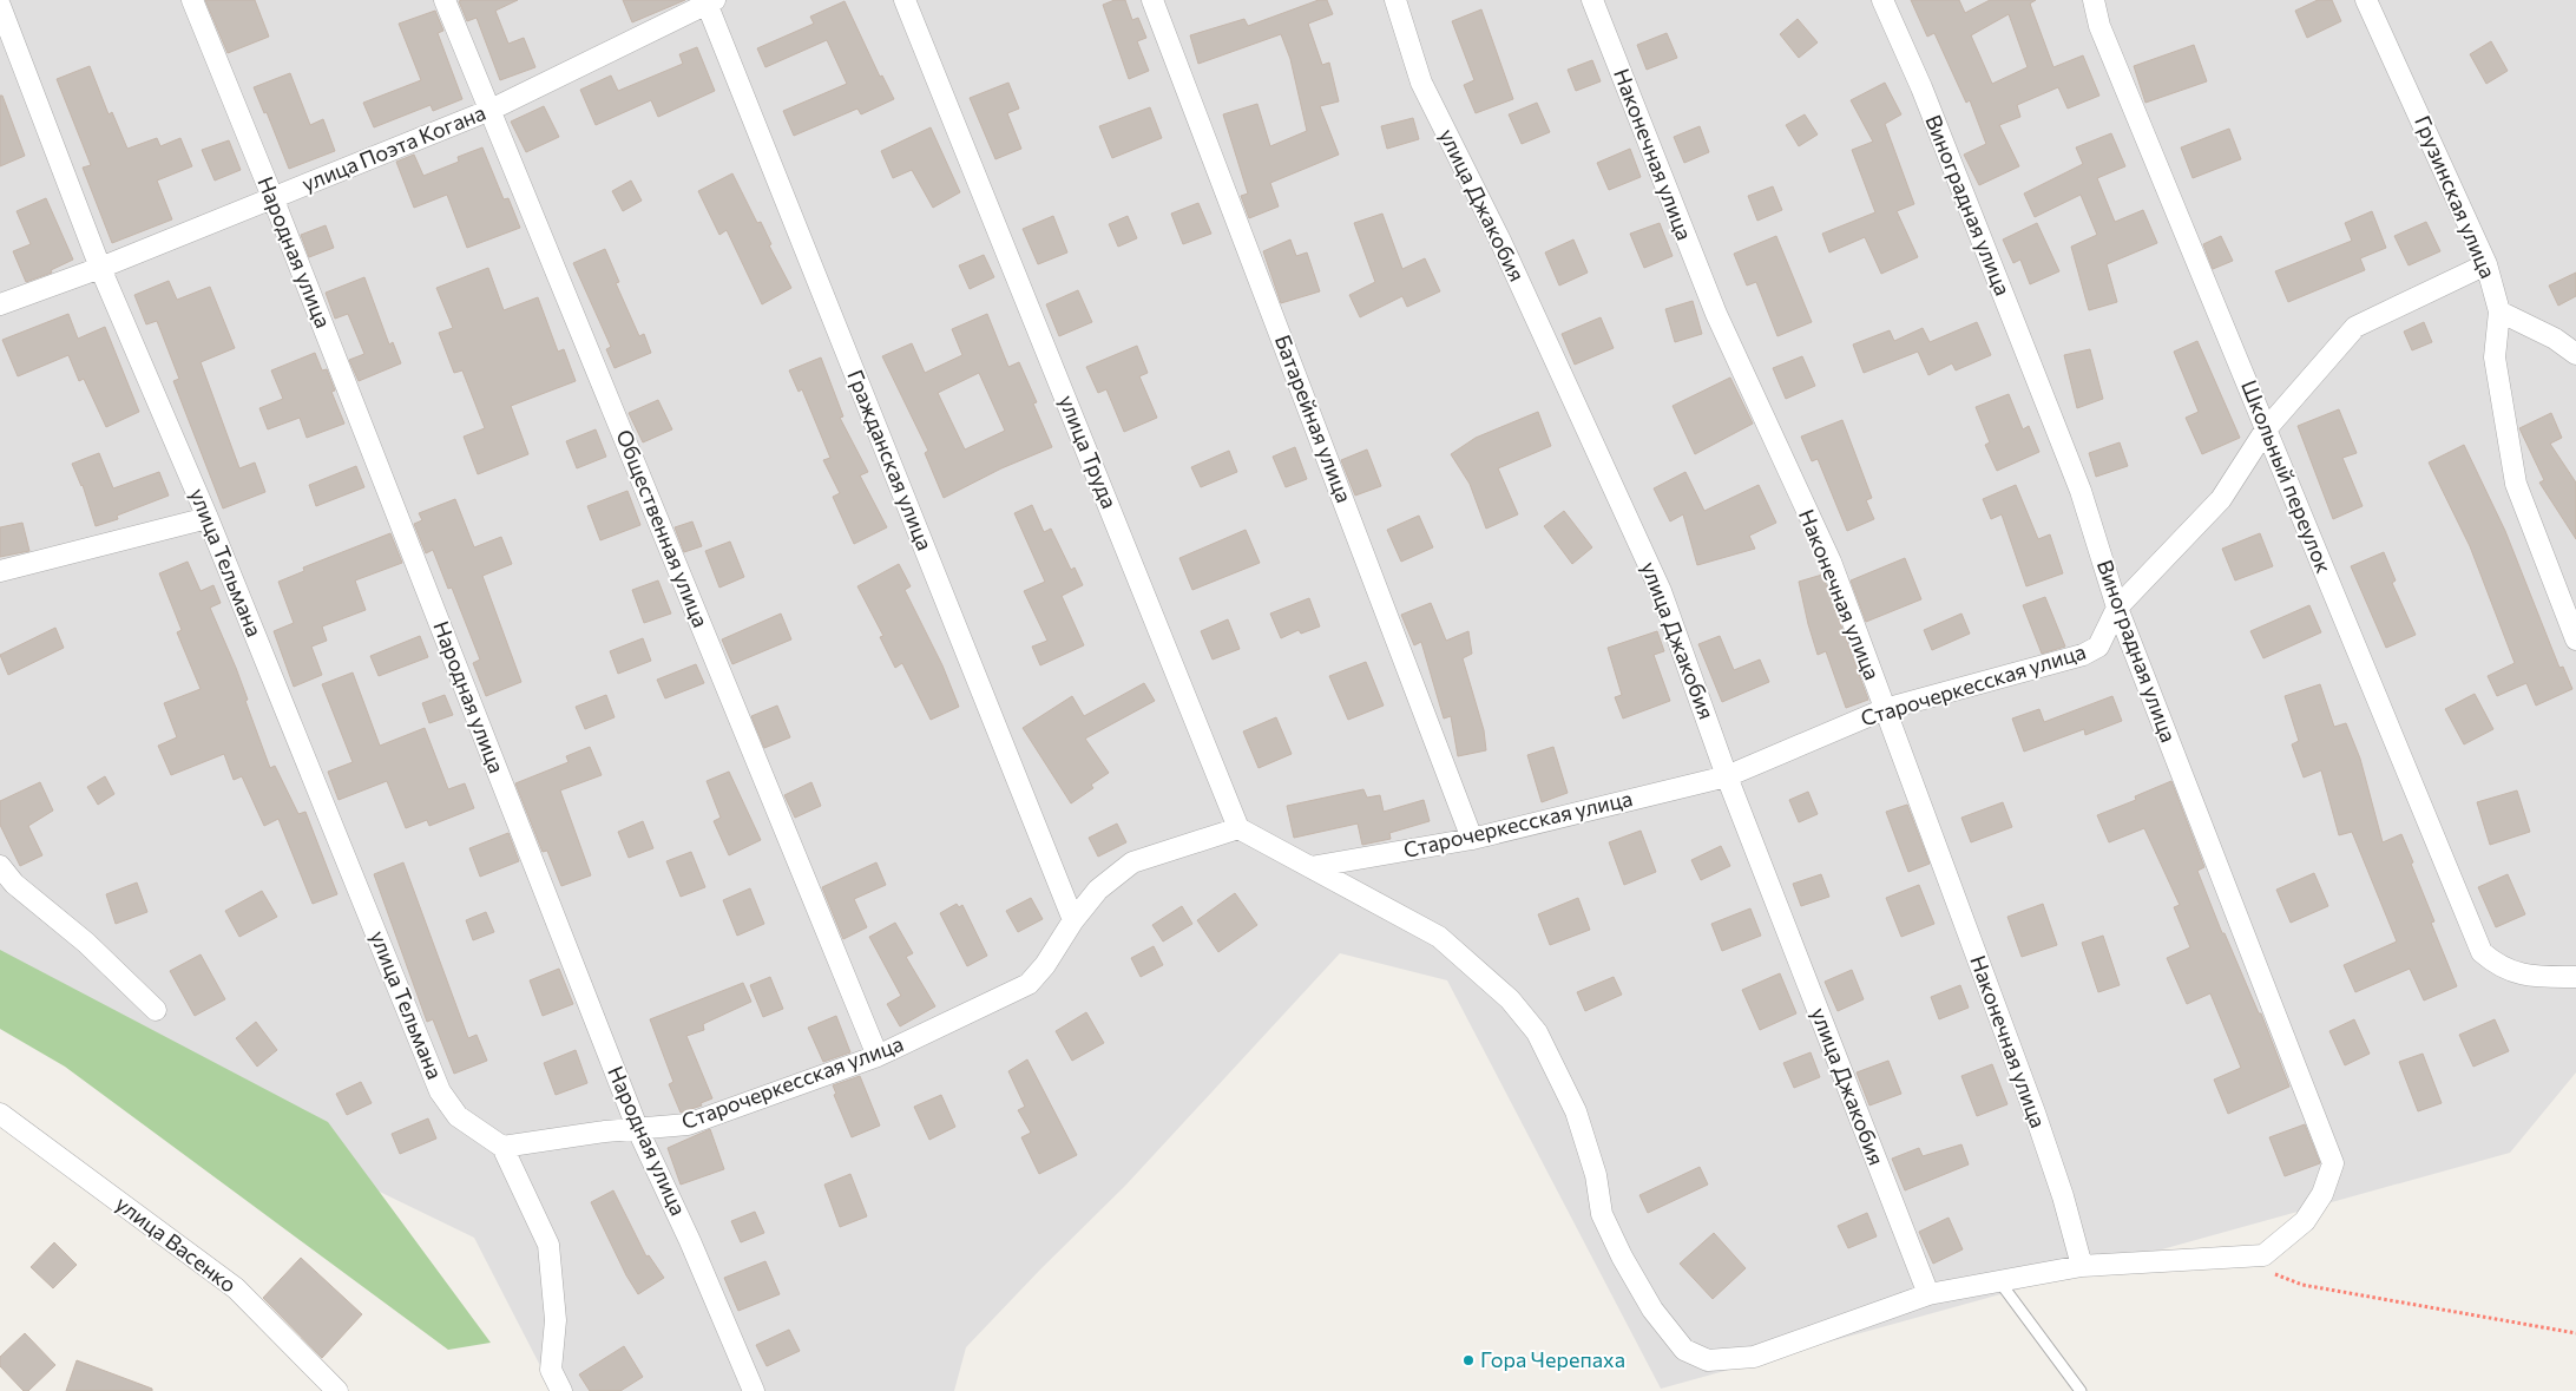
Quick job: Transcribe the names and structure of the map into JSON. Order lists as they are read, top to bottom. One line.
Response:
{"streets":{"street":["улица Поэта Когана","Наконечная улица","Грузинская улица","улица Джакобия","Виноградная улица","Народная улица","Батарейная улица","улица Труда","Гражданская улица","Школьный переулок","Общественная улица","улица Тельмана","Старочеркесская улица","улица Васенко"]},"crossings":[["улица Поэта Когана","Народная улица"],["улица Поэта Когана","Гражданская улица"],["улица Поэта Когана","Общественная улица"],["улица Поэта Когана","улица Тельмана"],["Наконечная улица","Виноградная улица"],["Наконечная улица","Старочеркесская улица"],["Грузинская улица","Старочеркесская улица"],["улица Джакобия","Виноградная улица"],["улица Джакобия","Старочеркесская улица"],["Виноградная улица","Старочеркесская улица"],["Народная улица","Старочеркесская улица"],["Батарейная улица","Старочеркесская улица"],["улица Труда","Старочеркесская улица"],["Гражданская улица","Старочеркесская улица"],["Школьный переулок","Старочеркесская улица"],["Общественная улица","Старочеркесская улица"],["улица Тельмана","Старочеркесская улица"]],"places":["Гора Черепаха"]}
